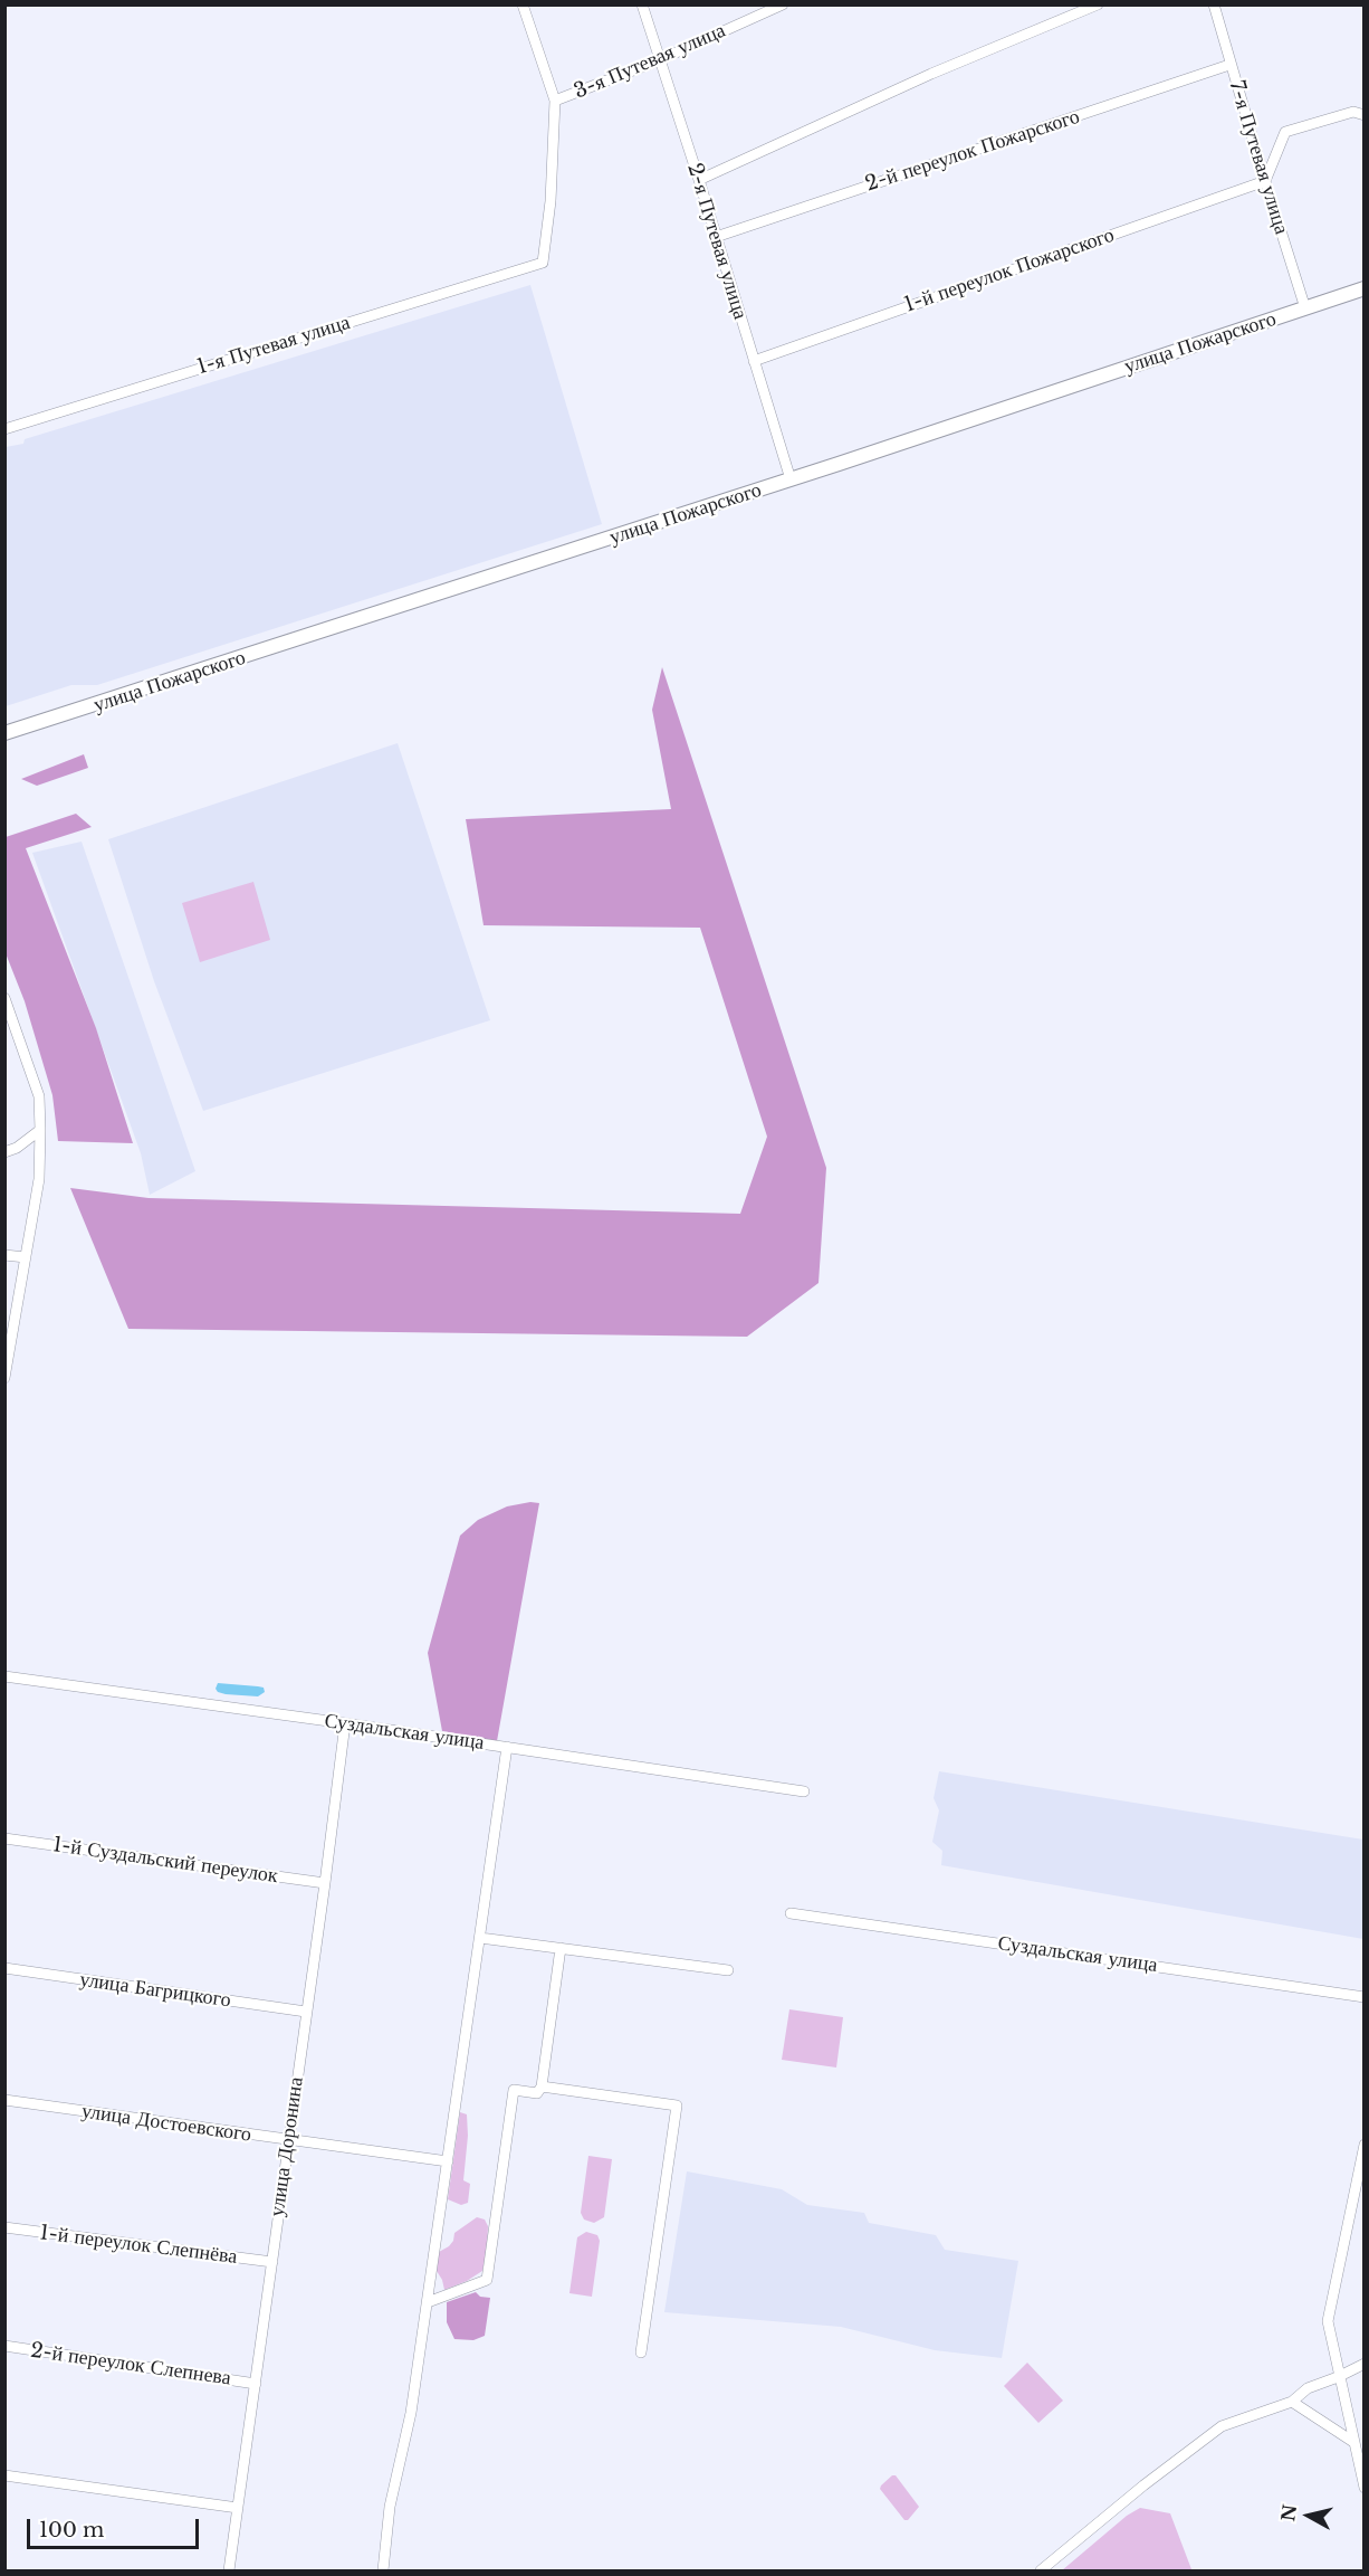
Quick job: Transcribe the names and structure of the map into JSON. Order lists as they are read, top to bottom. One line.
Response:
{"streets":{"street":["3-я Путевая улица","2-й переулок Пожарского","7-я Путевая улица","2-я Путевая улица","1-й переулок Пожарского","улица Пожарского","1-я Путевая улица","Суздальская улица","1-й Суздальский переулок","улица Багрицкого","улица Достоевского","улица Доронина","1-й переулок Слепнёва","2-й переулок Слепнева"]},"crossings":[["3-я Путевая улица","2-я Путевая улица"],["3-я Путевая улица","1-я Путевая улица"],["2-й переулок Пожарского","7-я Путевая улица"],["2-й переулок Пожарского","2-я Путевая улица"],["7-я Путевая улица","1-й переулок Пожарского"],["7-я Путевая улица","улица Пожарского"],["2-я Путевая улица","1-й переулок Пожарского"],["2-я Путевая улица","улица Пожарского"],["Суздальская улица","улица Доронина"],["1-й Суздальский переулок","улица Доронина"],["улица Багрицкого","улица Доронина"],["улица Достоевского","улица Доронина"],["улица Доронина","1-й переулок Слепнёва"],["улица Доронина","2-й переулок Слепнева"]],"scale_bar":"100 m","north":"left"}
